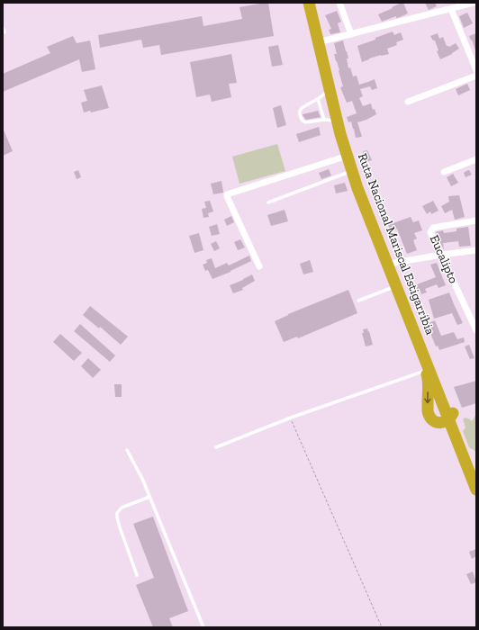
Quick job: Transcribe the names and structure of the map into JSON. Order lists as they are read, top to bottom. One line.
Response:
{"streets":{"highway":["Ruta Nacional Mariscal Estigarribia"],"street":["Eucalipto"]}}
